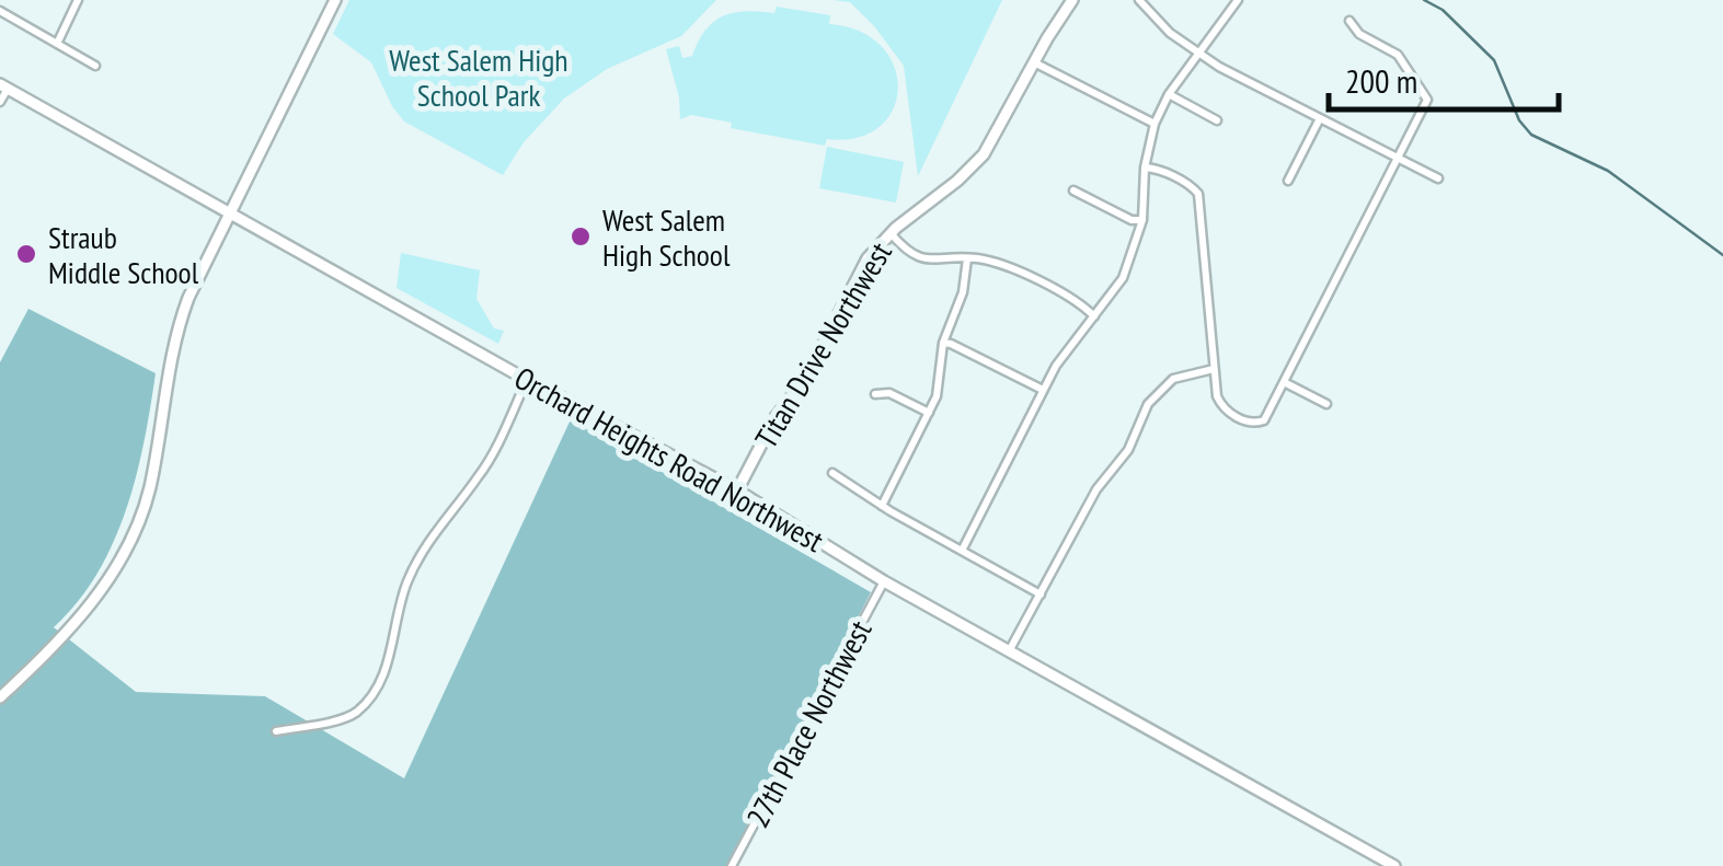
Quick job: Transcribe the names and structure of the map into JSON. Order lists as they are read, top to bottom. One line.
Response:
{"streets":{"street":["Titan Drive Northwest","Orchard Heights Road Northwest","27th Place Northwest"]},"crossings":[["Titan Drive Northwest","Orchard Heights Road Northwest"],["Orchard Heights Road Northwest","27th Place Northwest"]],"parks":["West Salem High School Park"],"places":["West Salem High School","Straub Middle School"],"scale_bar":"200 m"}
